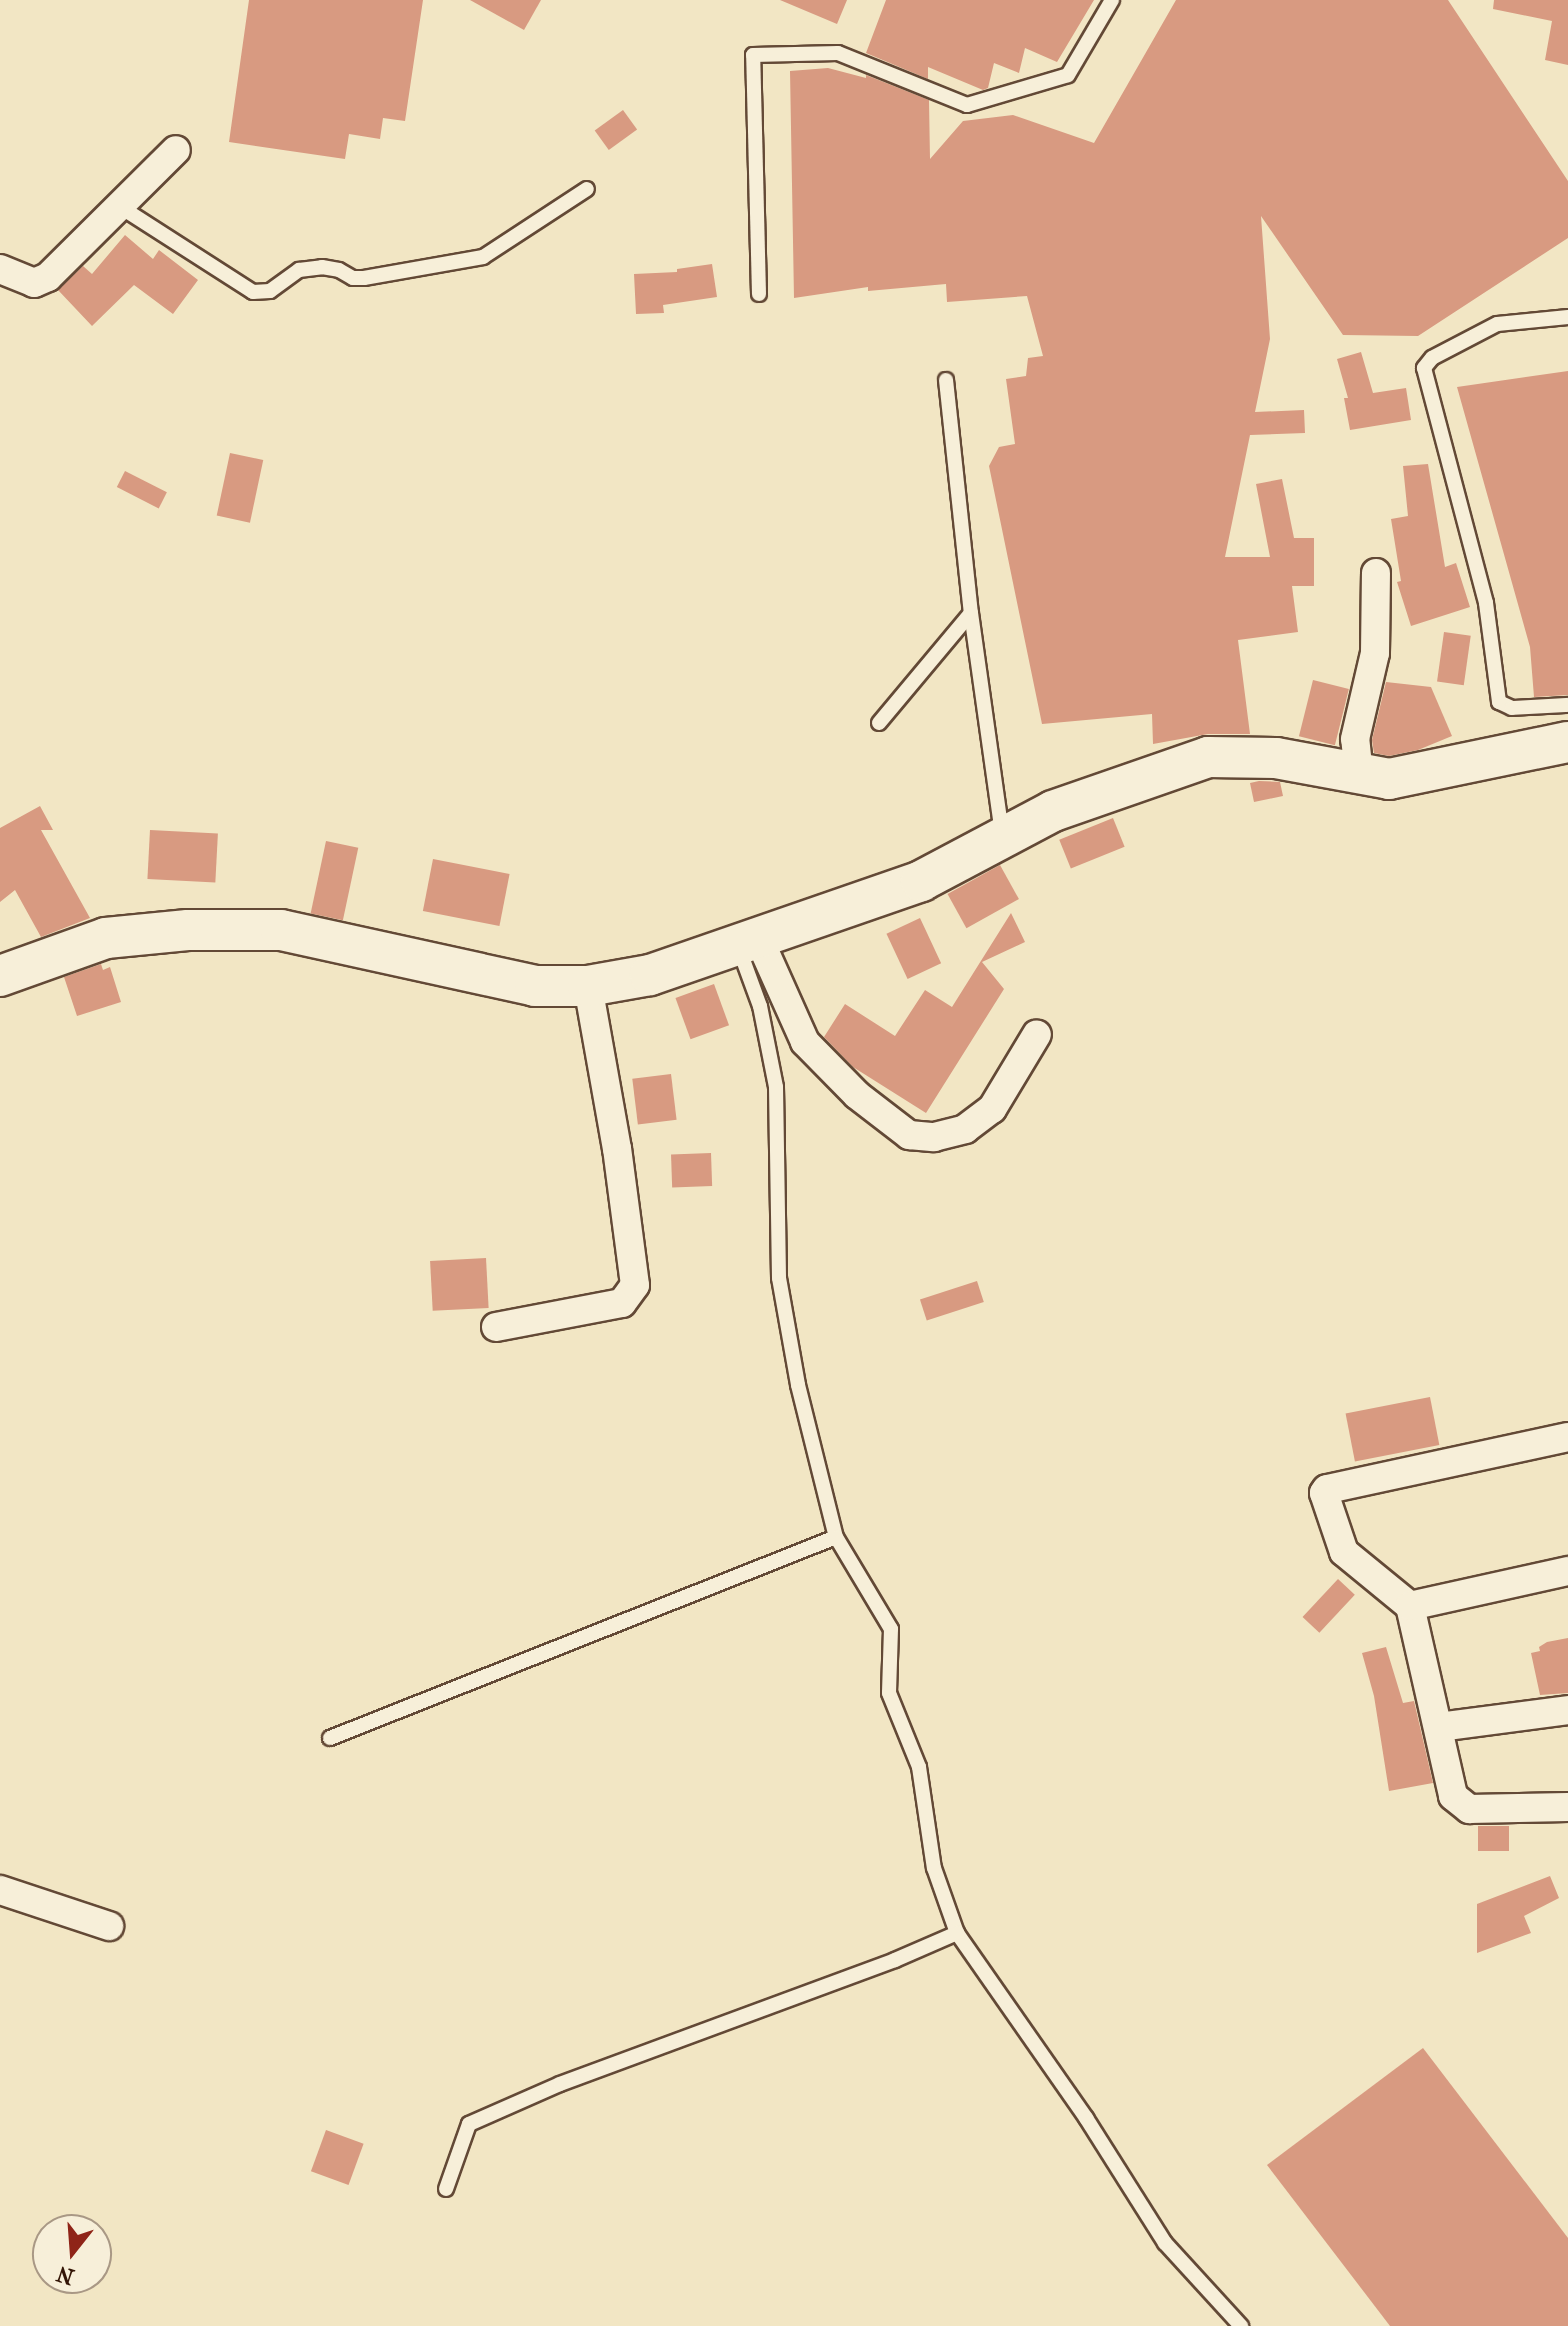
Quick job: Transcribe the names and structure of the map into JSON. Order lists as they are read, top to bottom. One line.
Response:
{"north":"bottom"}
